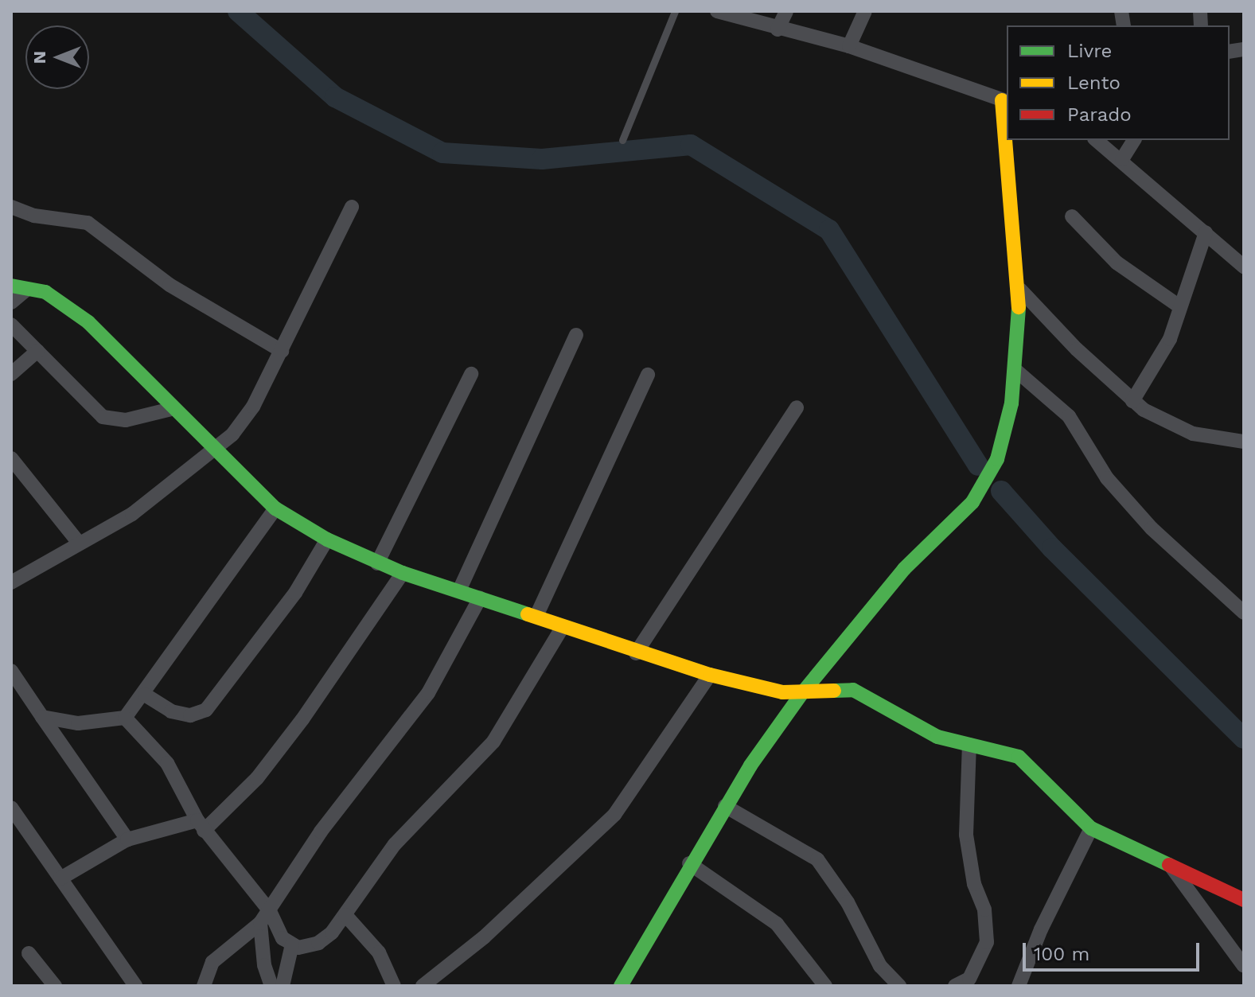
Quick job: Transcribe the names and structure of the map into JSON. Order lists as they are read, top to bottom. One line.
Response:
{"legend":["Livre","Lento","Parado"],"scale_bar":"100 m","north":"left"}
